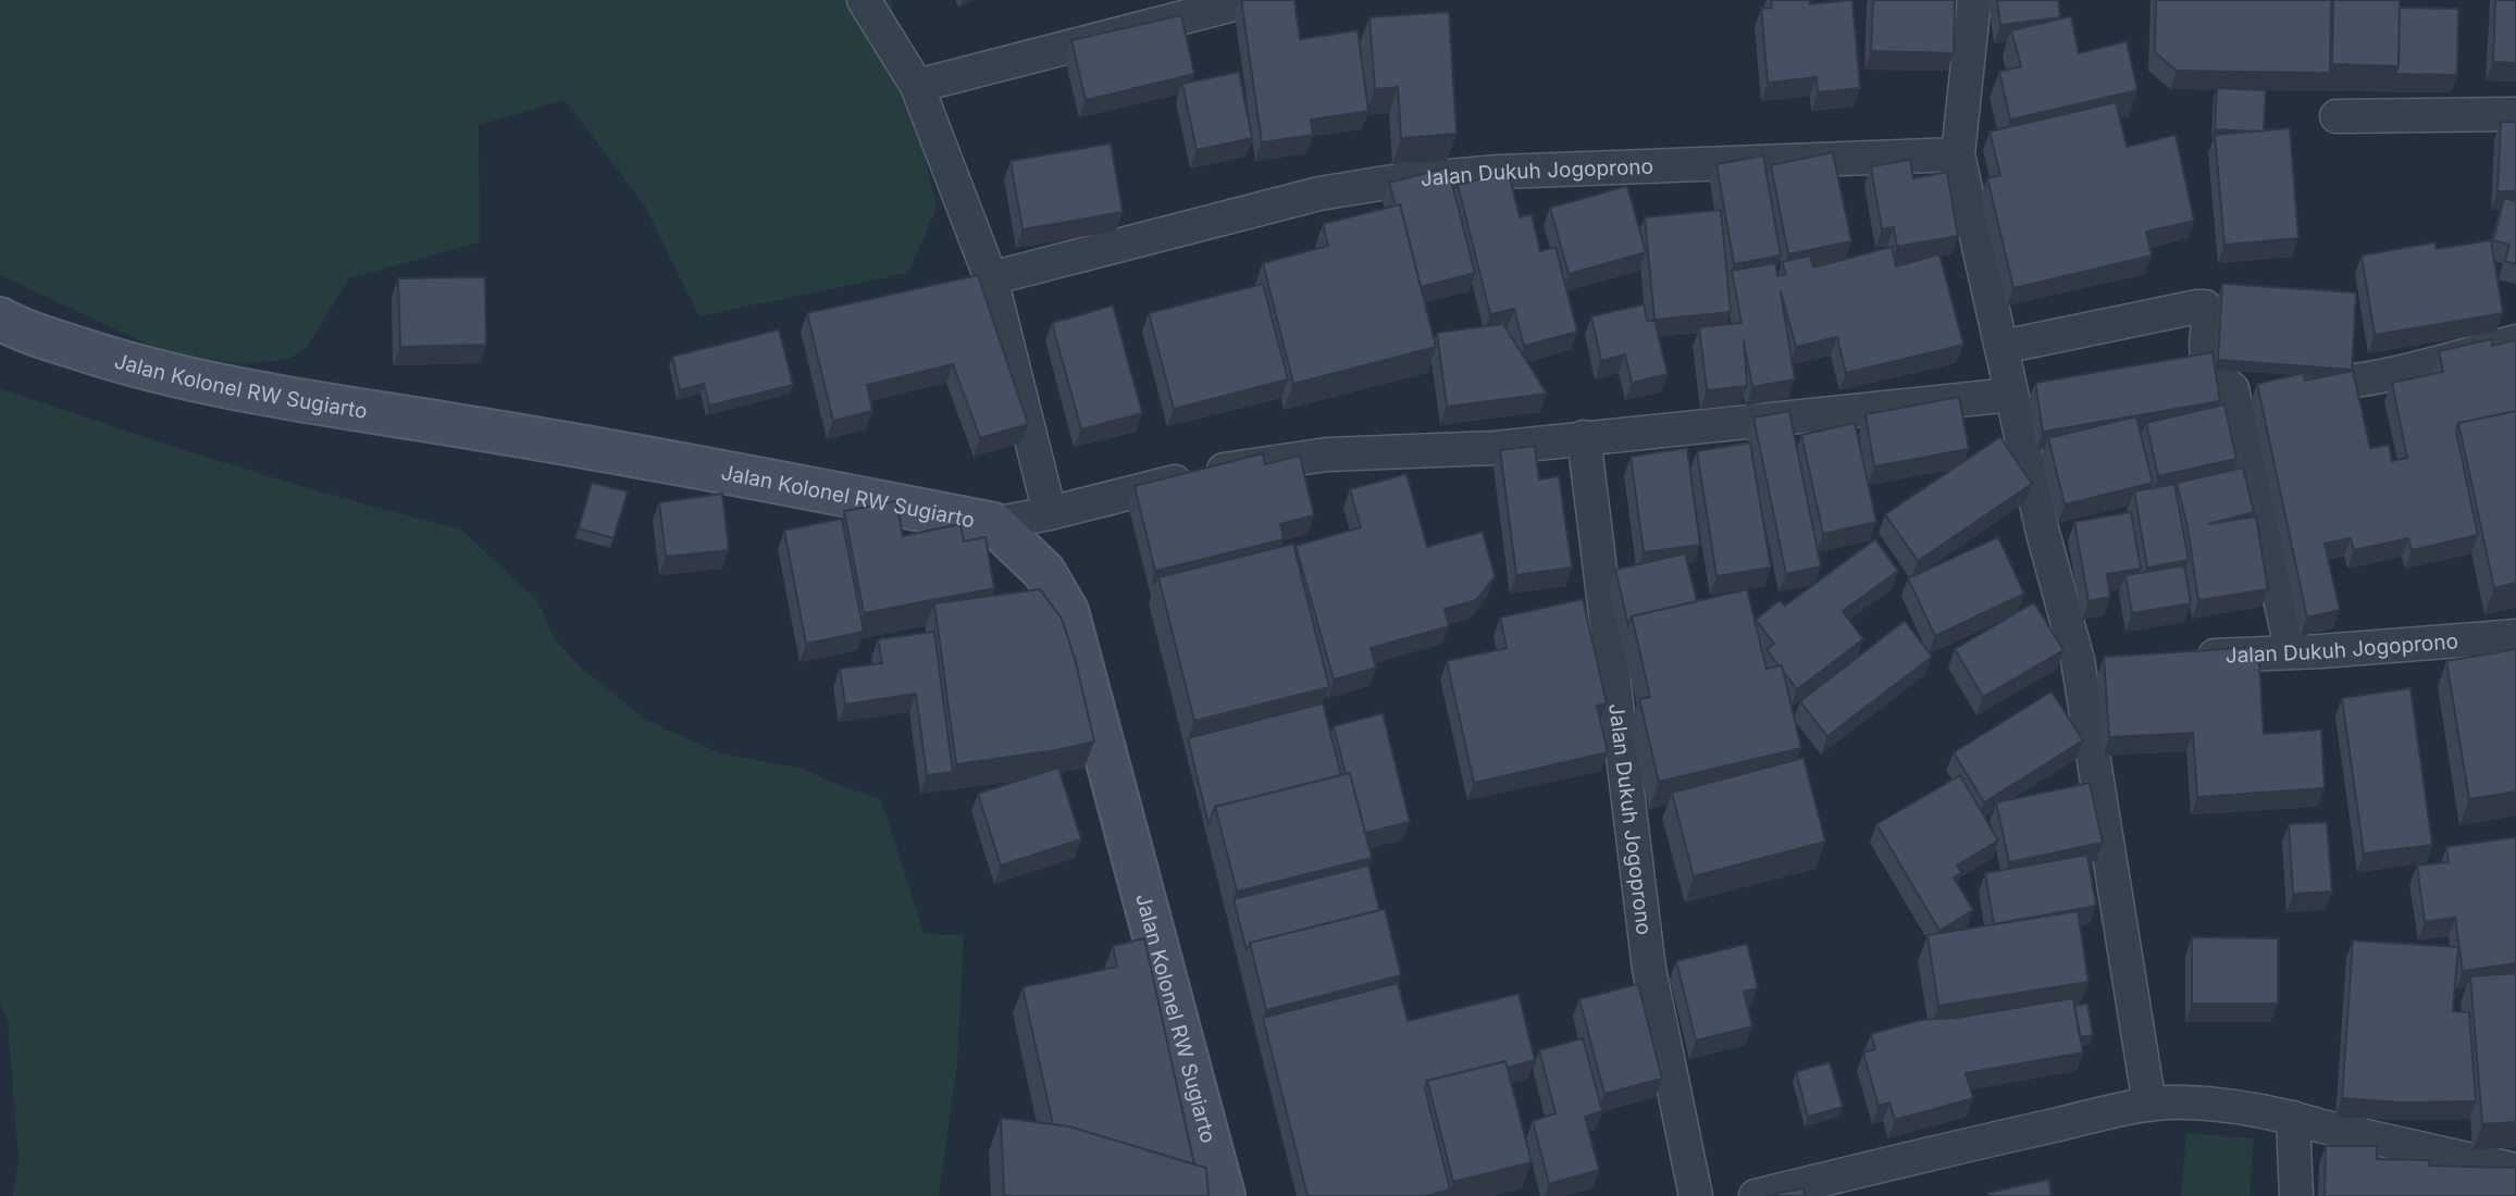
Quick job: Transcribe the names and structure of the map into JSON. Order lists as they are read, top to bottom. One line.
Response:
{"streets":{"main road":["Jalan Kolonel RW Sugiarto"],"street":["Jalan Dukuh Jogoprono"]}}
